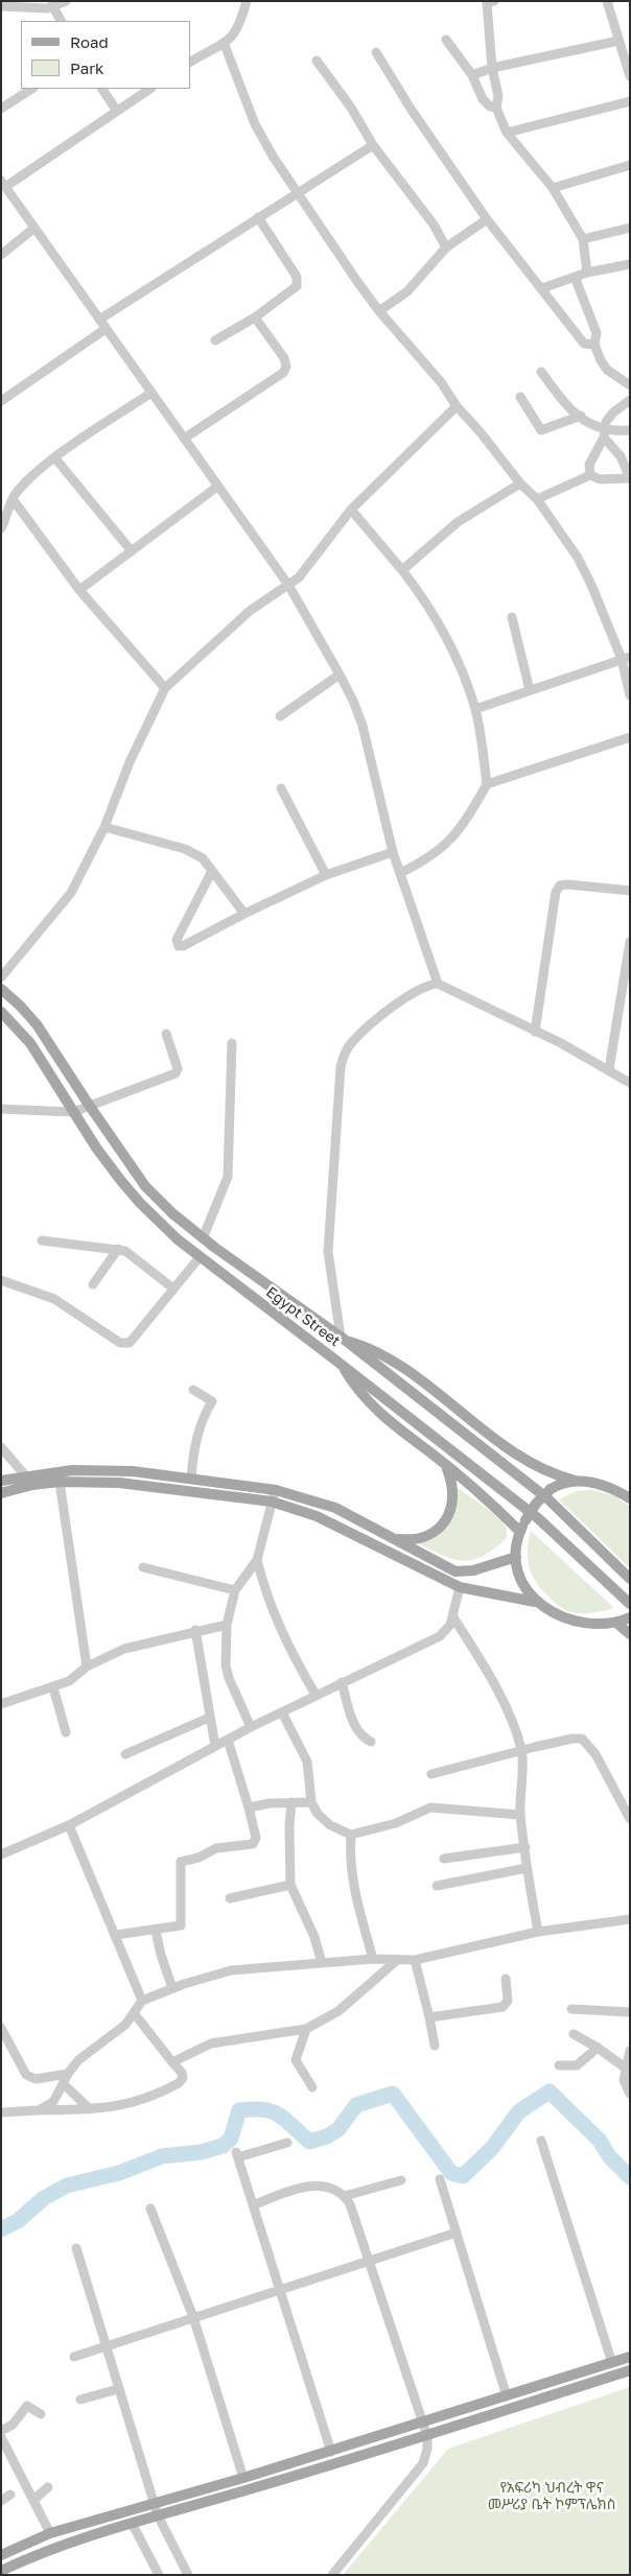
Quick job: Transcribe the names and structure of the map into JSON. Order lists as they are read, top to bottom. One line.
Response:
{"streets":{"main road":["Egypt Street"]},"parks":["የአፍሪካ ህብረት ዋና መሥሪያ ቤት ኮምፕሌክስ"],"legend":["Road","Park"]}
